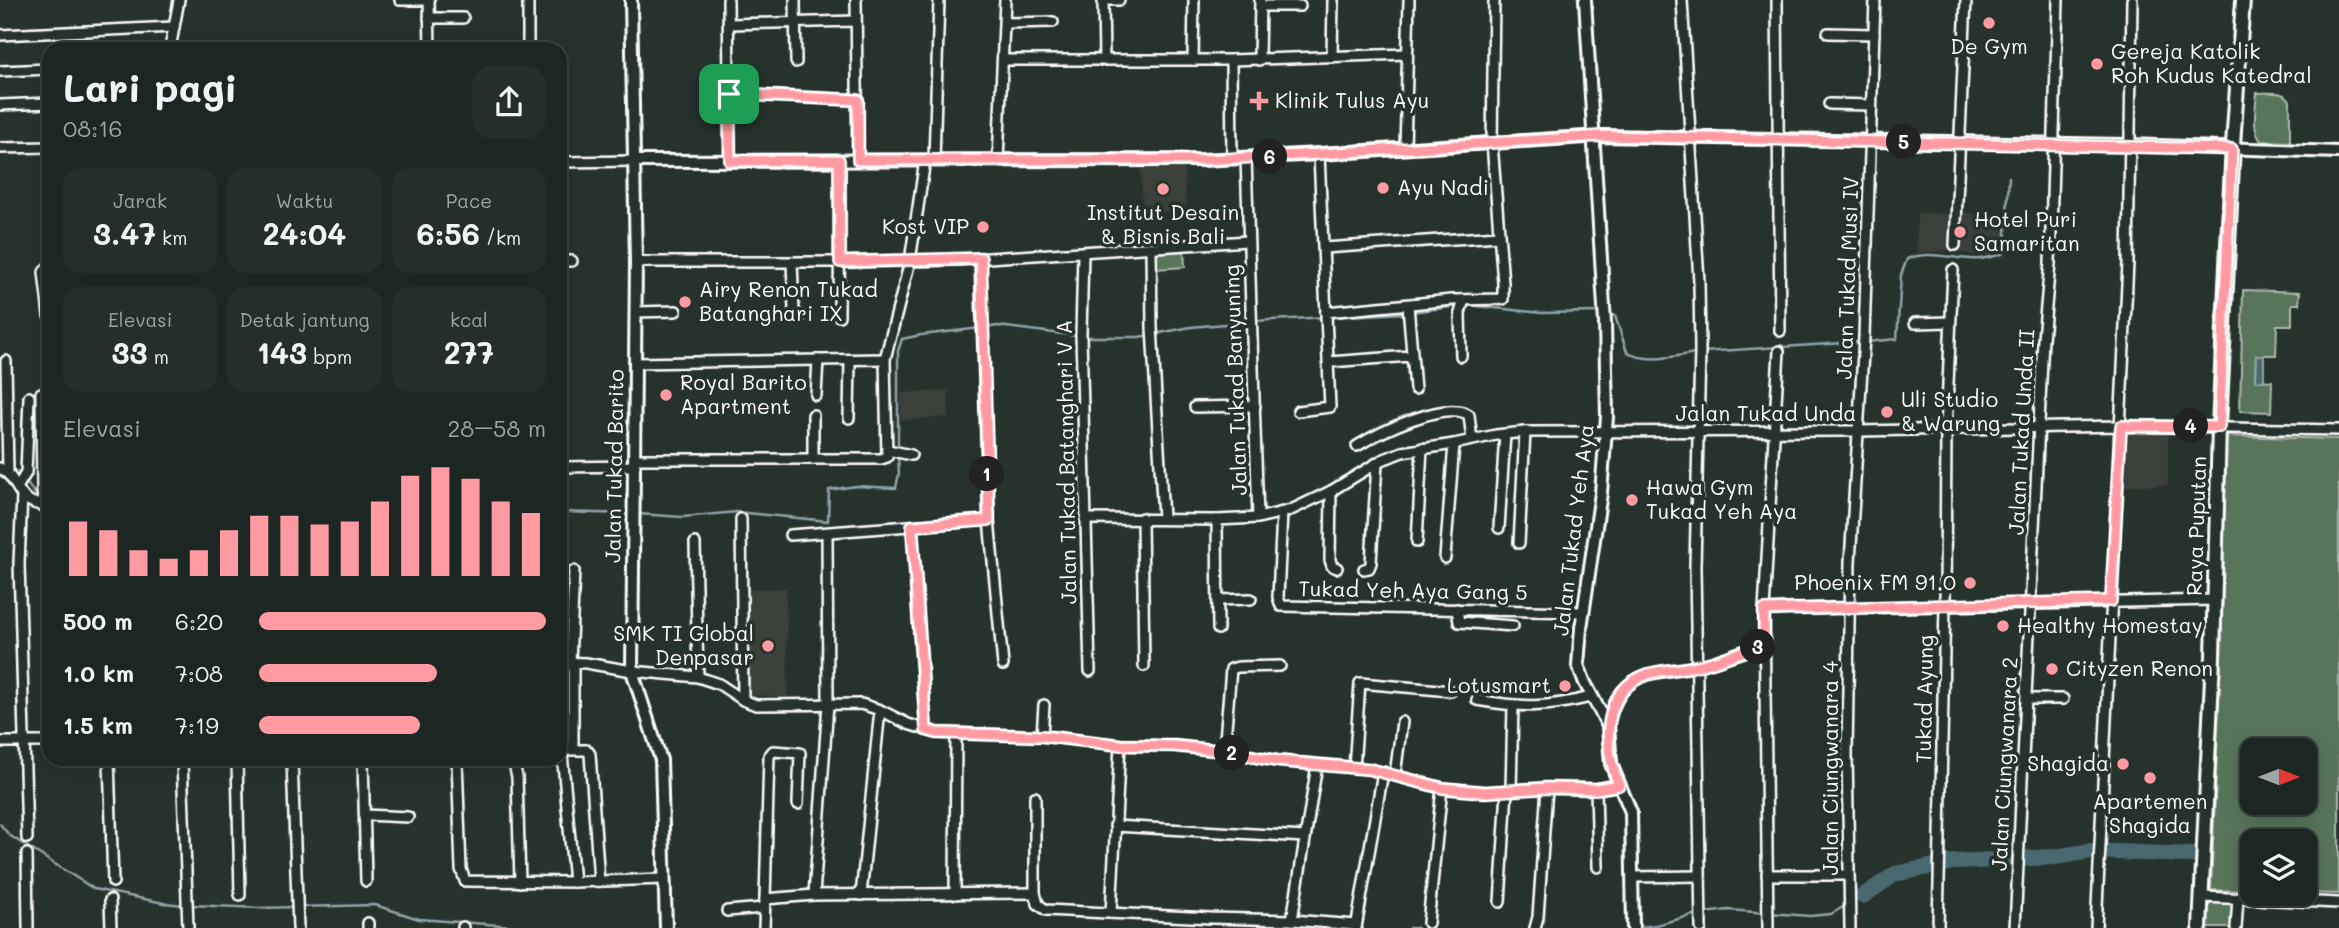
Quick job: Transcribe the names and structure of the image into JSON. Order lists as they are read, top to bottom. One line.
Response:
{"streets":{"main road":["Raya Puputan"],"street":["Jalan Tukad Musi IV","Jalan Tukad Banyuning","Jalan Tukad Unda","Jalan Tukad Unda II","Jalan Tukad Batanghari V A","Jalan Tukad Barito","Jalan Tukad Yeh Aya","Tukad Yeh Aya Gang 5","Tukad Ayung","Jalan Ciungwanara 2","Jalan Ciungwanara 4"]},"crossings":[["Jalan Tukad Musi IV","Jalan Tukad Unda"],["Jalan Tukad Musi IV","Jalan Ciungwanara 4"],["Jalan Tukad Banyuning","Jalan Tukad Unda"],["Jalan Tukad Unda","Jalan Tukad Unda II"],["Jalan Tukad Unda","Jalan Tukad Batanghari V A"],["Jalan Tukad Unda","Raya Puputan"],["Jalan Tukad Unda","Jalan Tukad Yeh Aya"],["Jalan Tukad Unda","Tukad Yeh Aya Gang 5"],["Jalan Tukad Unda","Tukad Ayung"],["Jalan Tukad Unda II","Jalan Ciungwanara 2"],["Jalan Tukad Yeh Aya","Tukad Yeh Aya Gang 5"]],"places":{"other":["De Gym","Gereja Katolik Roh Kudus Katedral","Ayu Nadi","Institut Desain & Bisnis Bali","Kost VIP","Hotel Puri Samaritan","Airy Renon Tukad Batanghari IX","Royal Barito Apartment","Uli Studio & Warung","Hawa Gym Tukad Yeh Aya","Phoenix FM 91.0","Healthy Homestay","SMK TI Global Denpasar","Cityzen Renon","Lotusmart","Shagida","Apartemen Shagida"],"health":["Klinik Tulus Ayu"]},"north":"right","page":{"heading":["Lari pagi","08:16"],"pins":["5","6","4","1","3","2"],"stats":[["Jarak","3.47 km"],["Waktu","24:04"],["Pace","6:56 /km"],["Elevasi","33 m"],["Detak jantung","143 bpm"],["kcal","277"]],"chart":["Elevasi","28–58 m"],"list":[{"name":"500 m","note":"6:20"},{"name":"1.0 km","note":"7:08"},{"name":"1.5 km","note":"7:19"}]}}
